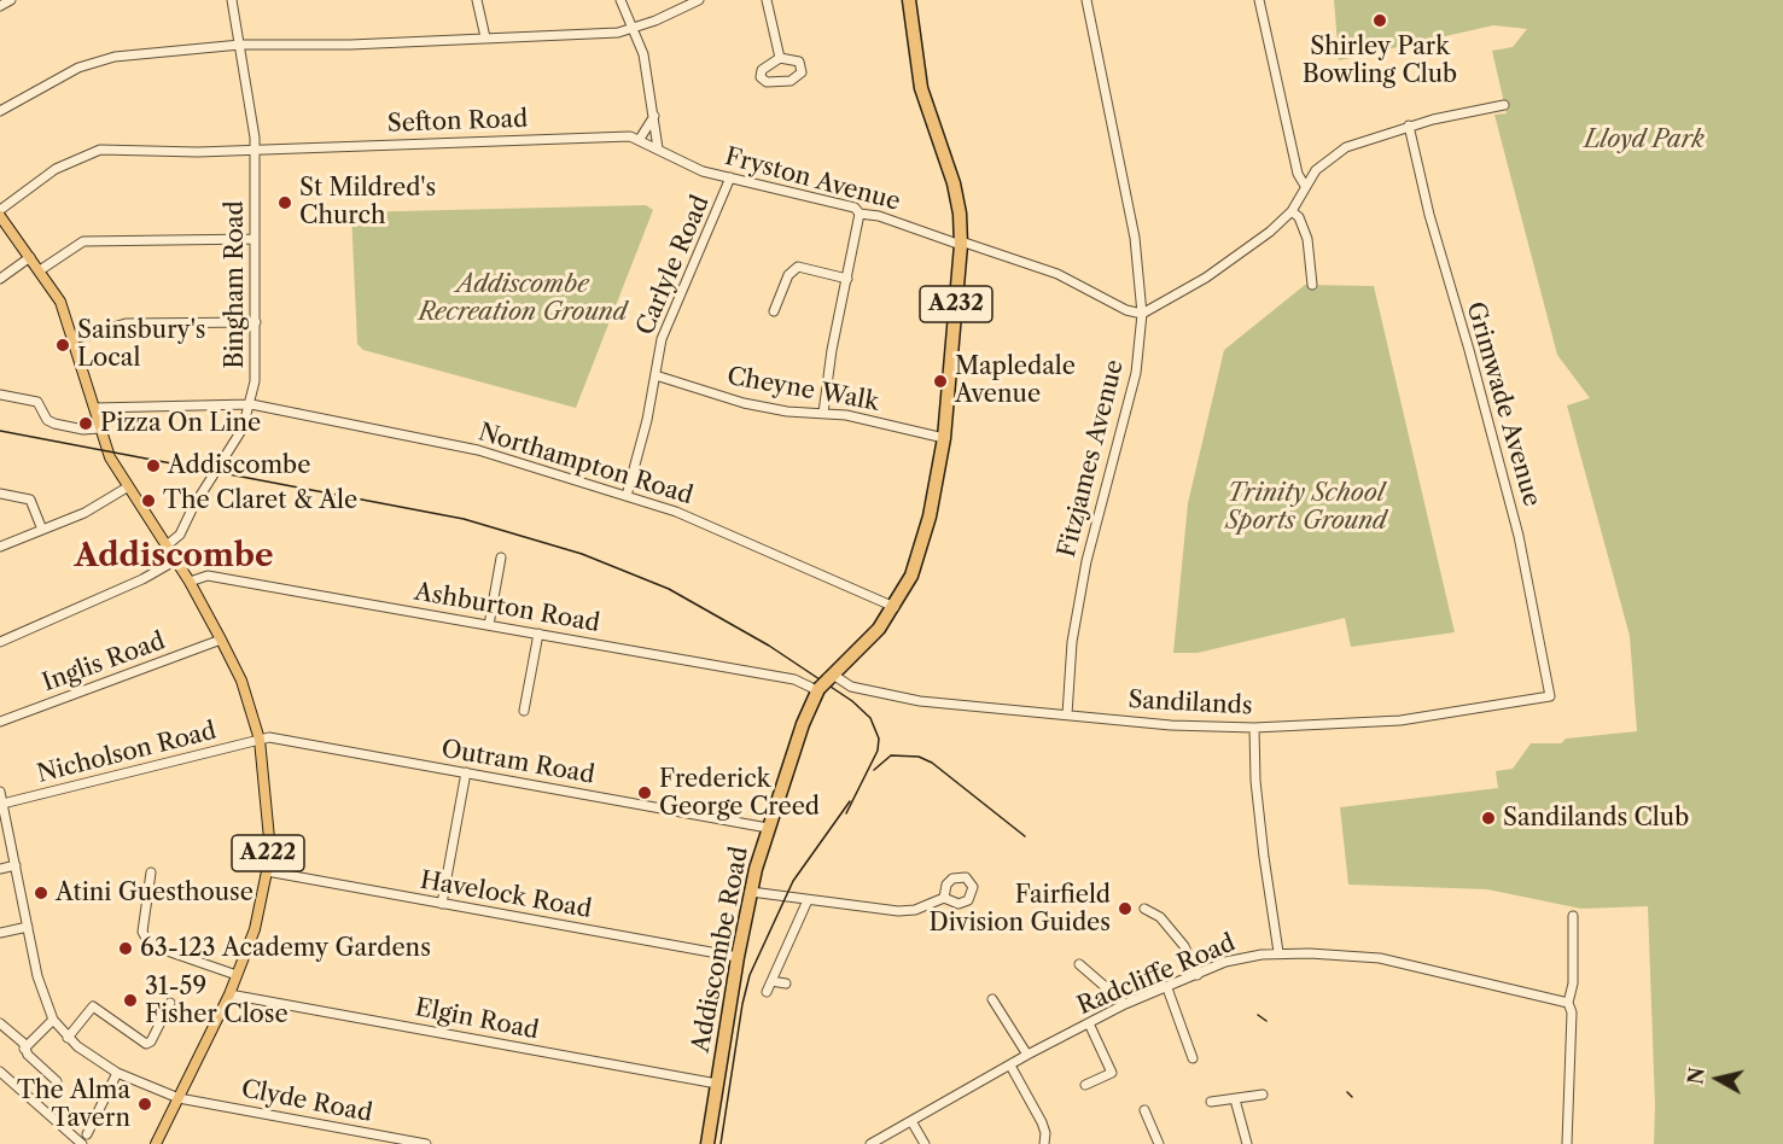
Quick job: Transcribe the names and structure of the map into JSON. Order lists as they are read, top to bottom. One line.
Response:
{"streets":{"highway":["A232","Addiscombe Road"],"main road":["A222"],"street":["Sefton Road","Fryston Avenue","Carlyle Road","Bingham Road","Cheyne Walk","Grimwade Avenue","Fitzjames Avenue","Northampton Road","Ashburton Road","Inglis Road","Sandilands","Nicholson Road","Outram Road","Havelock Road","Radcliffe Road","Elgin Road","Clyde Road"]},"crossings":[["Sefton Road","Fryston Avenue"],["Sefton Road","Bingham Road"],["Fryston Avenue","Carlyle Road"],["Fryston Avenue","Addiscombe Road"],["Carlyle Road","Cheyne Walk"],["Carlyle Road","Northampton Road"],["Bingham Road","Northampton Road"],["Bingham Road","A222"],["Cheyne Walk","Addiscombe Road"],["Grimwade Avenue","Sandilands"],["Fitzjames Avenue","Sandilands"],["Northampton Road","A222"],["Northampton Road","Addiscombe Road"],["Ashburton Road","A222"],["Ashburton Road","Addiscombe Road"],["Inglis Road","A222"],["Sandilands","Addiscombe Road"],["Nicholson Road","Outram Road"],["Nicholson Road","A222"],["Outram Road","A222"],["Outram Road","Addiscombe Road"],["A222","Havelock Road"],["A222","Elgin Road"],["A222","Clyde Road"],["Havelock Road","Addiscombe Road"],["Addiscombe Road","Elgin Road"]],"districts":["Addiscombe"],"parks":["Lloyd Park","Addiscombe Recreation Ground","Trinity School Sports Ground"],"places":["Shirley Park Bowling Club","St Mildred's Church","Sainsbury's Local","Mapledale Avenue","Pizza On Line","Addiscombe","The Claret & Ale","Frederick George Creed","Sandilands Club","Atini Guesthouse","Fairfield Division Guides","63-123 Academy Gardens","31-59 Fisher Close","The Alma Tavern"],"north":"left"}
